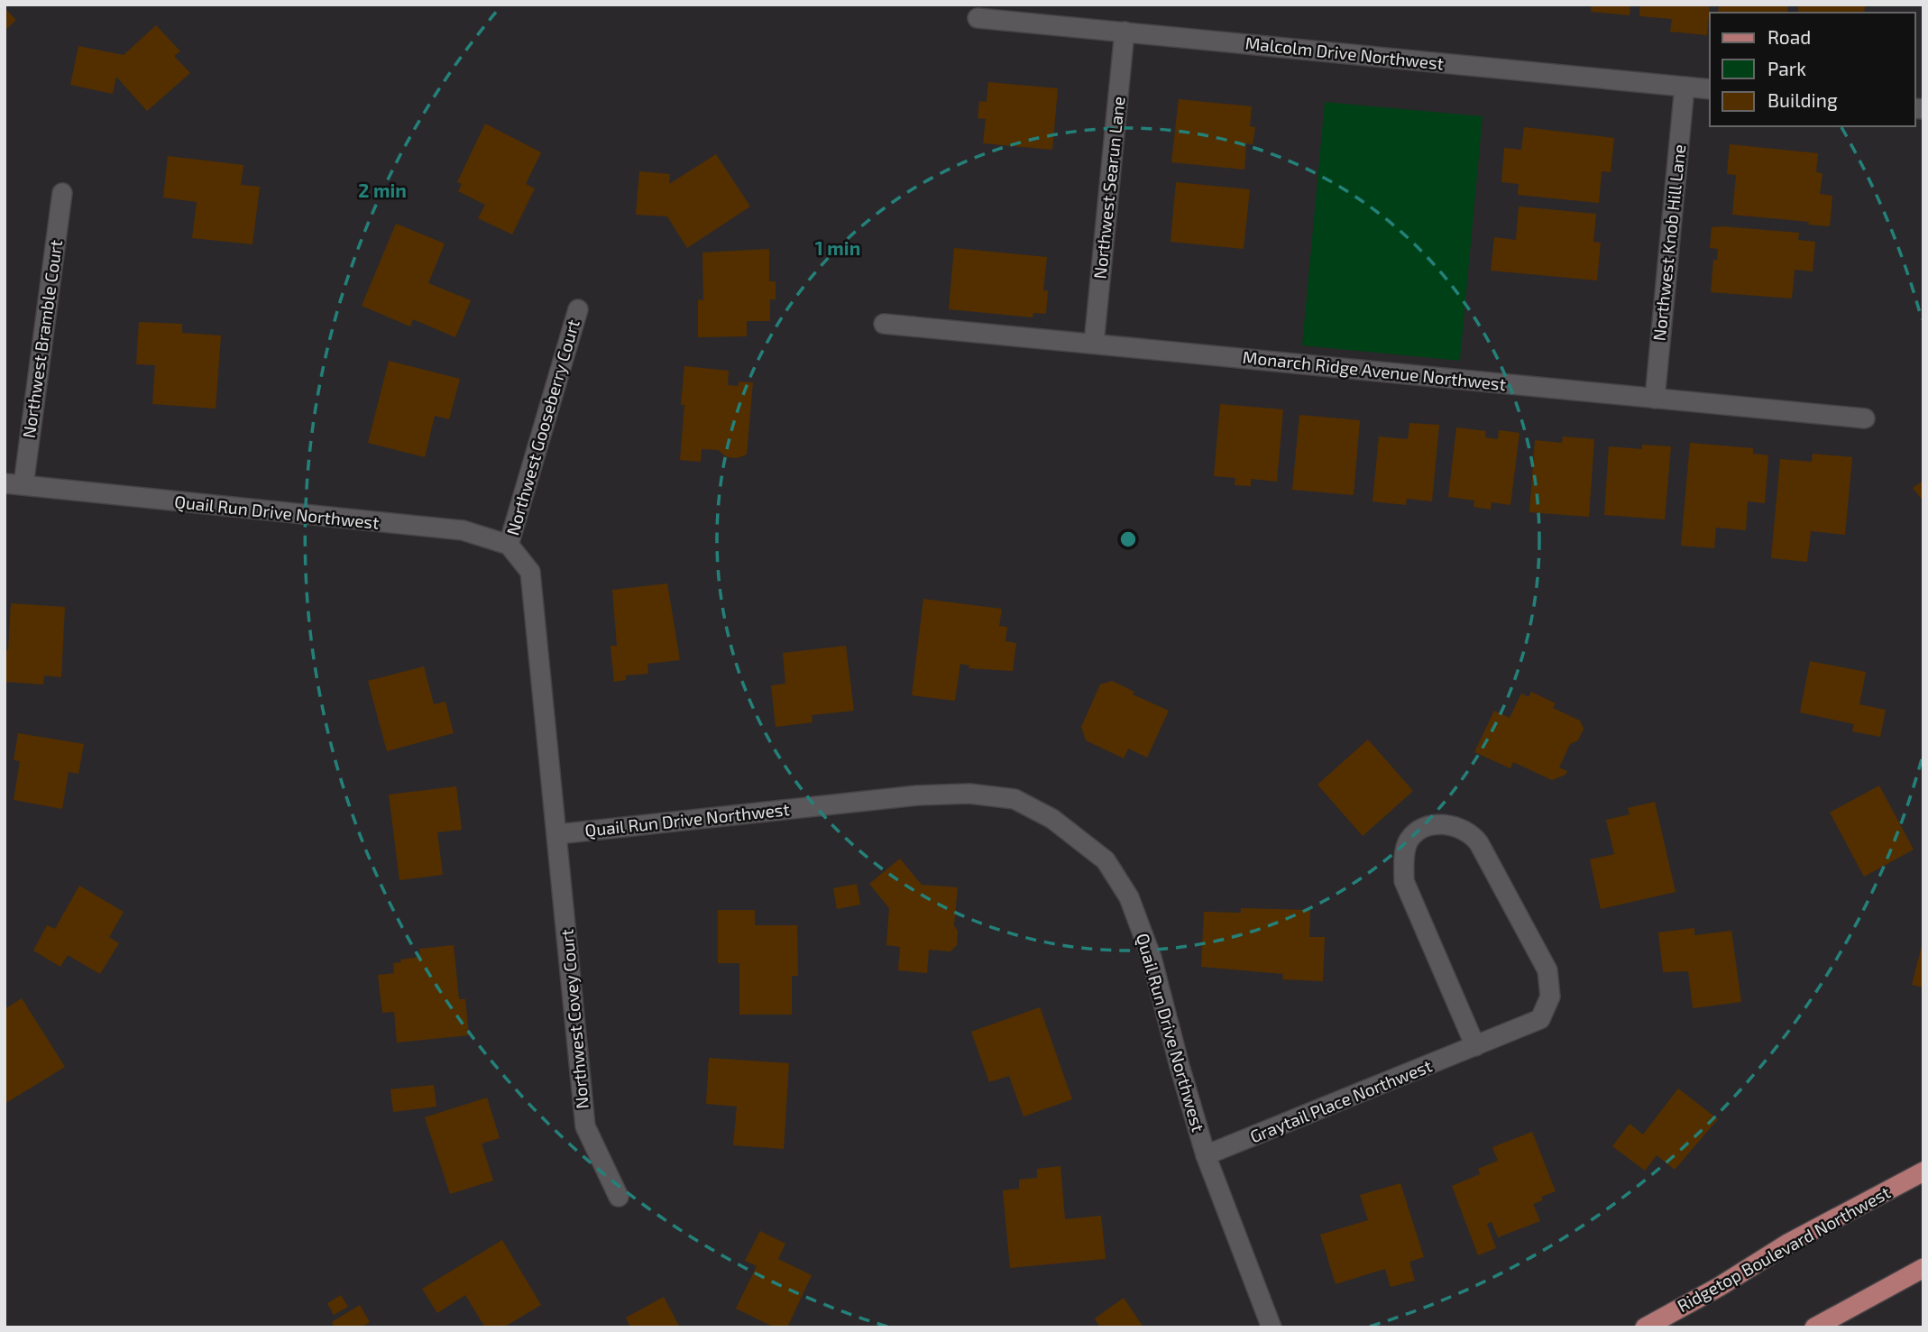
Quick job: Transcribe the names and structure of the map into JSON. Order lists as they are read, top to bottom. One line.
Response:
{"streets":{"main road":["Ridgetop Boulevard Northwest"],"street":["Malcolm Drive Northwest","Northwest Searun Lane","Northwest Knob Hill Lane","Northwest Bramble Court","Monarch Ridge Avenue Northwest","Northwest Gooseberry Court","Quail Run Drive Northwest","Northwest Covey Court","Graytail Place Northwest"]},"crossings":[["Malcolm Drive Northwest","Northwest Searun Lane"],["Malcolm Drive Northwest","Northwest Knob Hill Lane"],["Northwest Searun Lane","Monarch Ridge Avenue Northwest"],["Northwest Knob Hill Lane","Monarch Ridge Avenue Northwest"],["Northwest Bramble Court","Quail Run Drive Northwest"],["Northwest Gooseberry Court","Quail Run Drive Northwest"],["Quail Run Drive Northwest","Northwest Covey Court"],["Quail Run Drive Northwest","Graytail Place Northwest"]],"legend":["Road","Park","Building"],"rings":["2 min","1 min"]}
